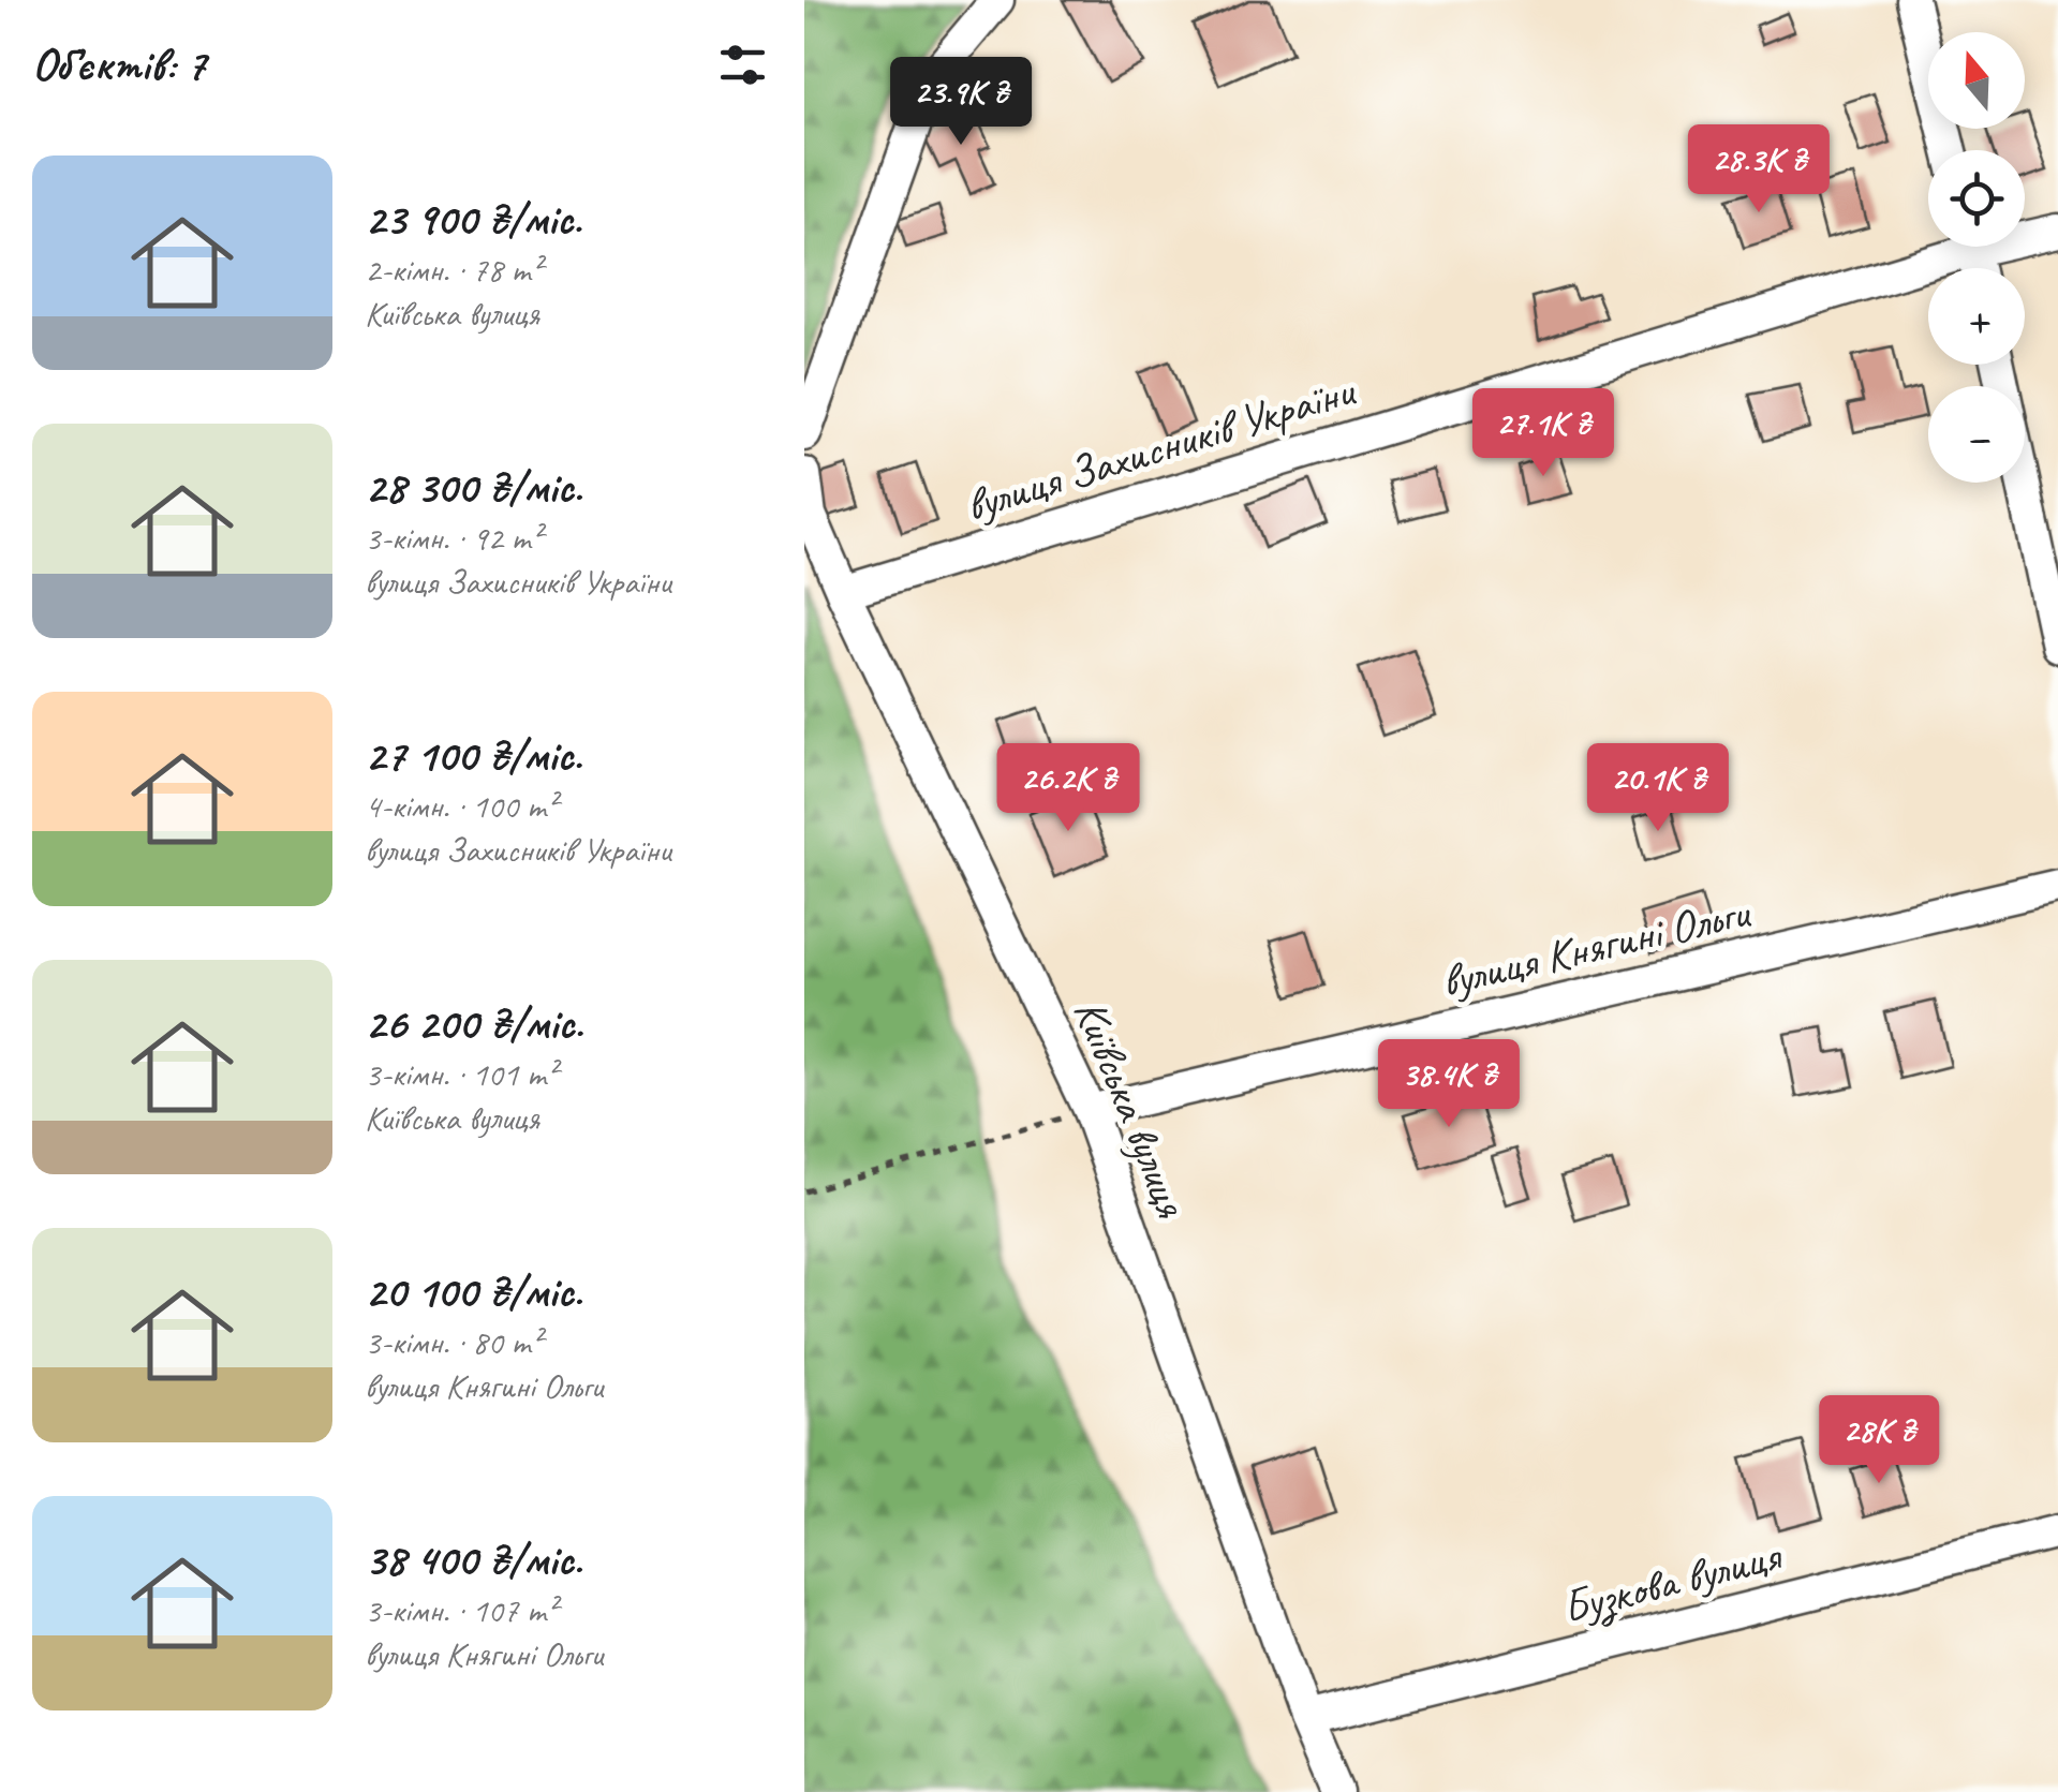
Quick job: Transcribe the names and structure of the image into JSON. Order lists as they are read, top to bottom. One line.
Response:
{"streets":{"street":["вулиця Захисників України","вулиця Княгині Ольги","Київська вулиця","Бузкова вулиця"]},"crossings":[["вулиця Захисників України","Київська вулиця"],["вулиця Княгині Ольги","Київська вулиця"],["Київська вулиця","Бузкова вулиця"]],"north":"top","page":{"heading":"Об’єктів: 7","map_buttons":["+","−"],"price":["23.9K ₴","28.3K ₴","27.1K ₴","26.2K ₴","20.1K ₴","38.4K ₴","28K ₴"],"list":[{"name":"23 900 ₴/міс.","note":"2-кімн. · 78 m² · Київська вулиця"},{"name":"28 300 ₴/міс.","note":"3-кімн. · 92 m² · вулиця Захисників України"},{"name":"27 100 ₴/міс.","note":"4-кімн. · 100 m² · вулиця Захисників України"},{"name":"26 200 ₴/міс.","note":"3-кімн. · 101 m² · Київська вулиця"},{"name":"20 100 ₴/міс.","note":"3-кімн. · 80 m² · вулиця Княгині Ольги"},{"name":"38 400 ₴/міс.","note":"3-кімн. · 107 m² · вулиця Княгині Ольги"}]}}
